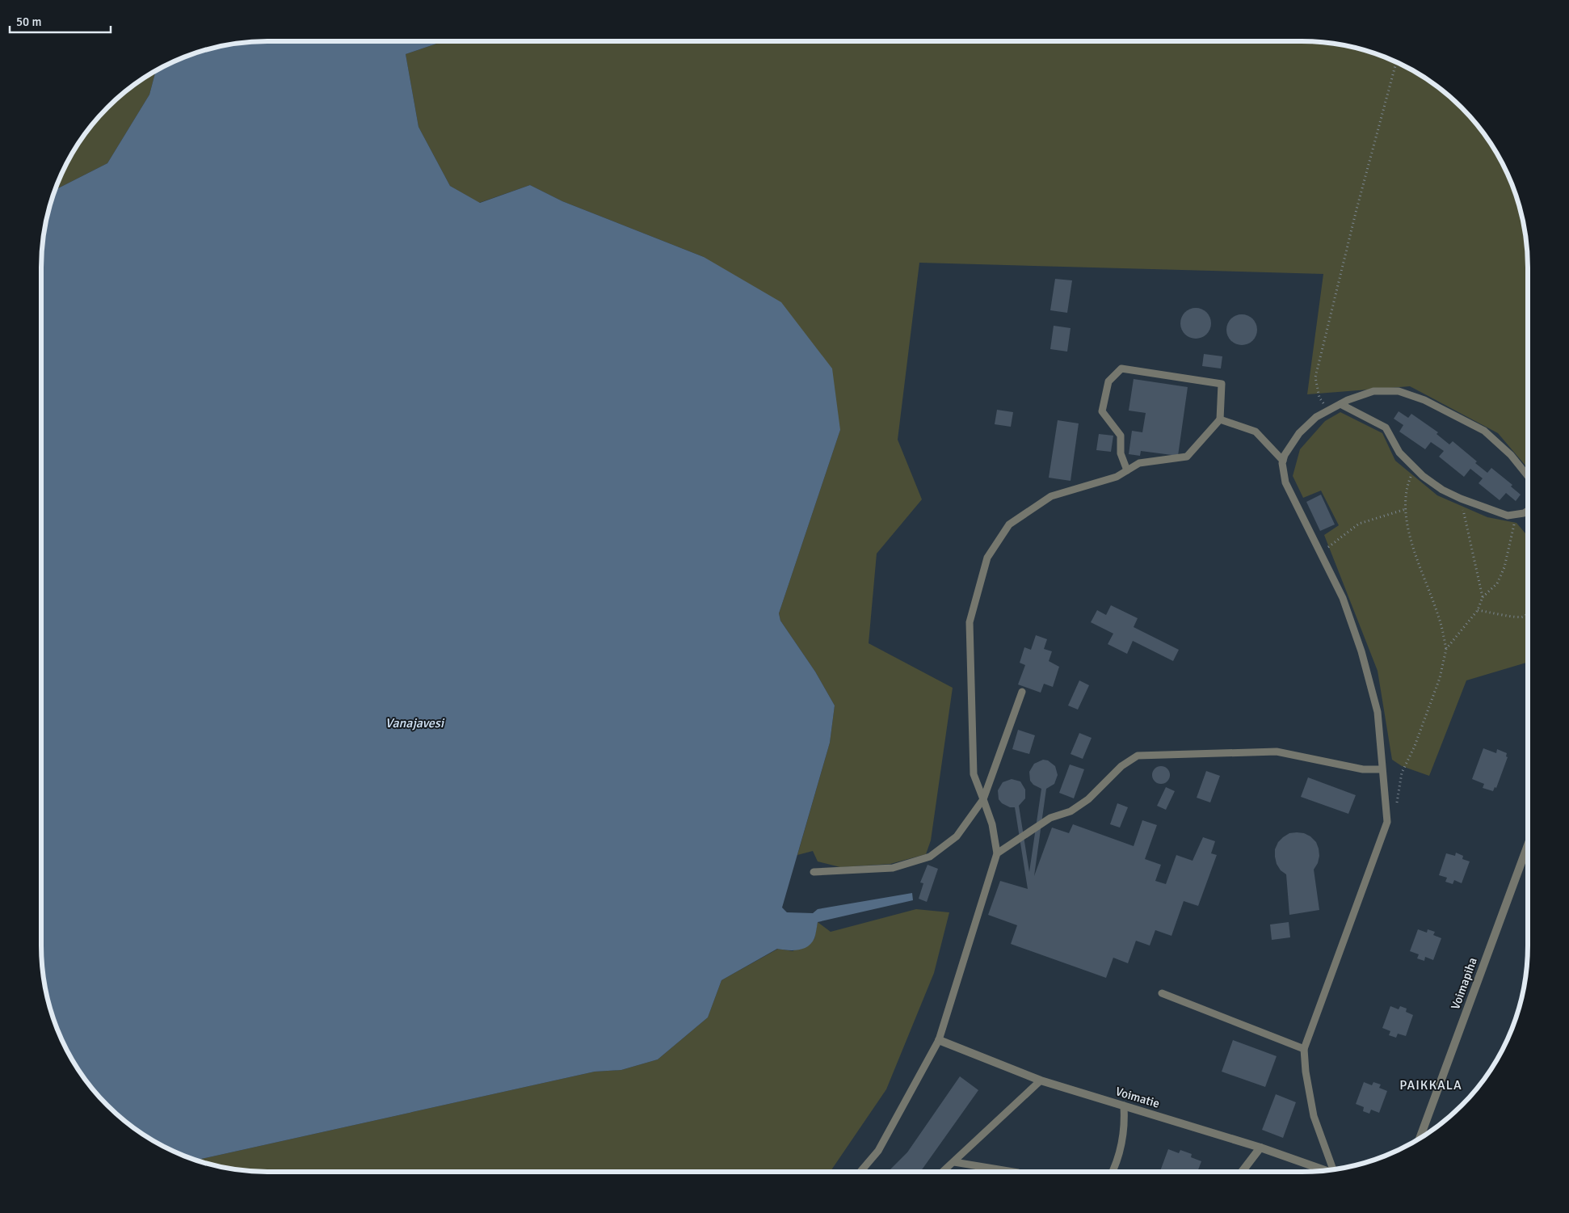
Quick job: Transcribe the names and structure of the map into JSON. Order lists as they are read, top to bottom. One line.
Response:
{"streets":{"street":["Voimapiha","Voimatie"]},"districts":["PAIKKALA"],"water":["Vanajavesi"],"scale_bar":"50 m"}
